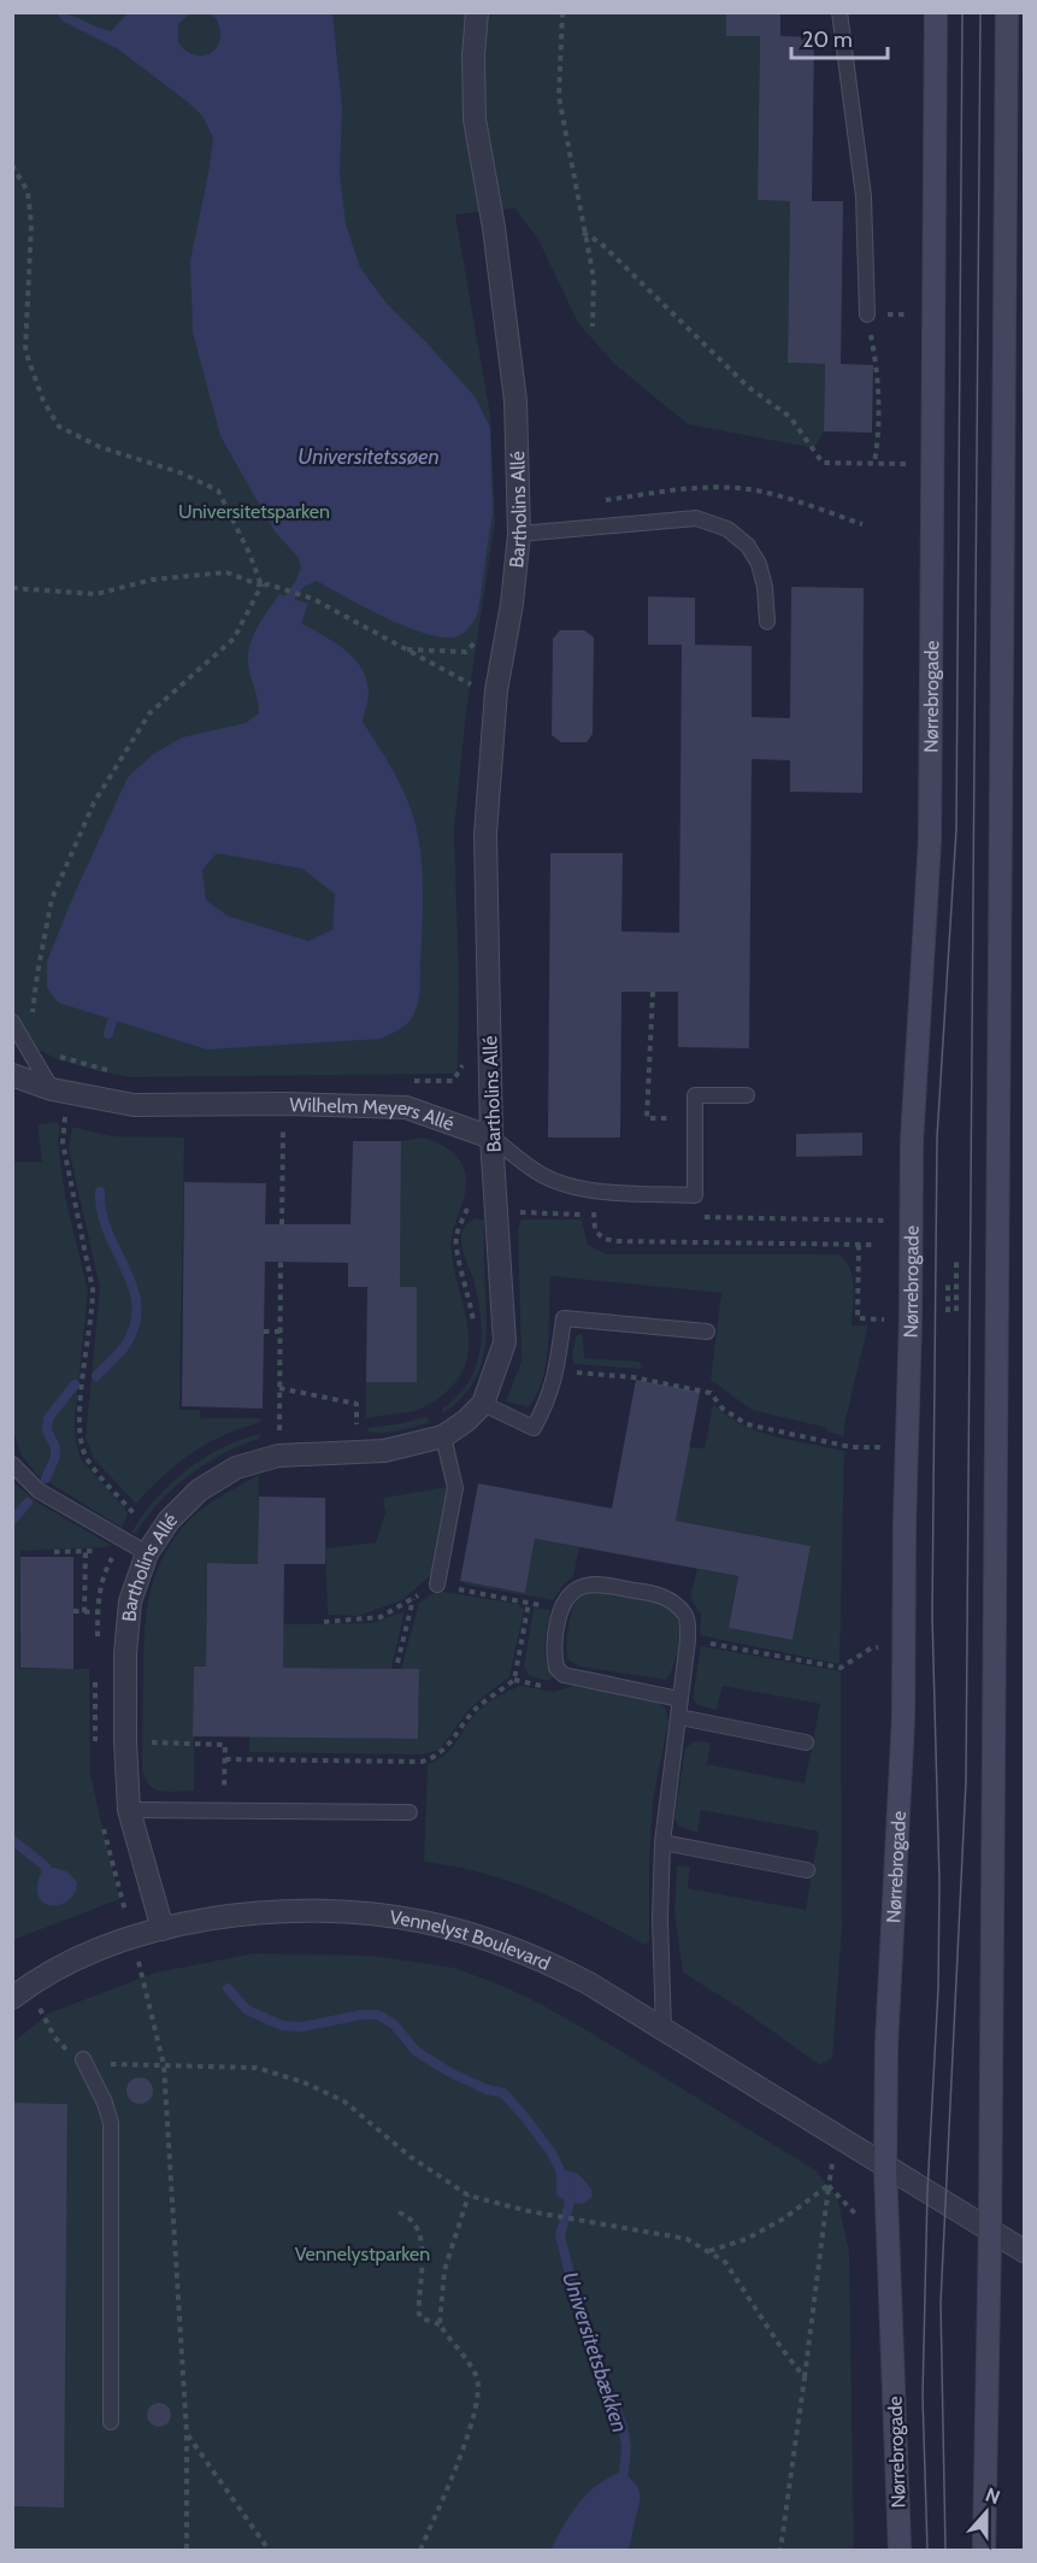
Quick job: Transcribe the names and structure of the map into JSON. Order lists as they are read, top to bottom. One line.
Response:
{"streets":{"main road":["Nørrebrogade"],"street":["Bartholins Allé","Wilhelm Meyers Allé","Vennelyst Boulevard"]},"crossings":[["Bartholins Allé","Wilhelm Meyers Allé"],["Bartholins Allé","Vennelyst Boulevard"],["Nørrebrogade","Vennelyst Boulevard"]],"water":["Universitetssøen","Universitetsbækken"],"parks":["Universitetsparken","Vennelystparken"],"scale_bar":"20 m","north":"top"}
